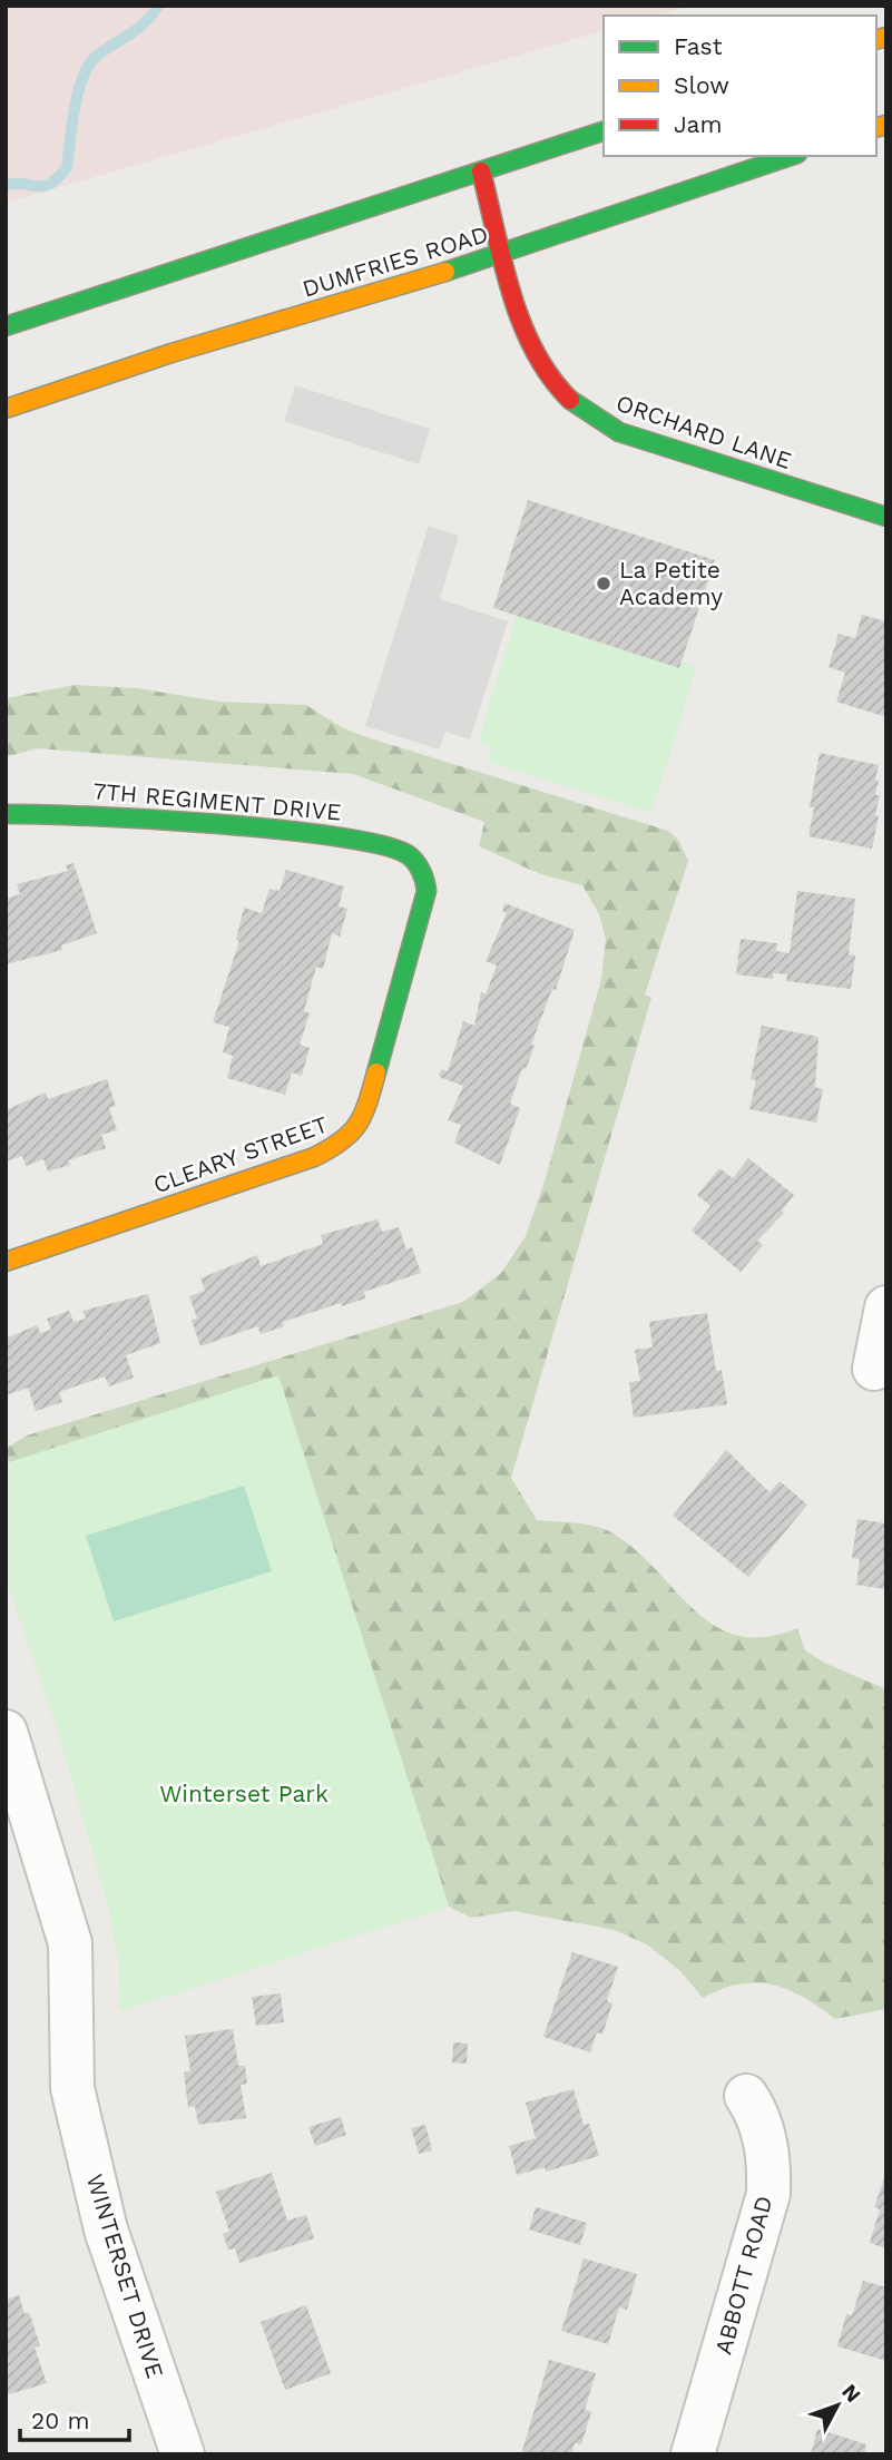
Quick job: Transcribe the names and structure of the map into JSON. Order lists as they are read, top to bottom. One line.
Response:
{"streets":{"street":["DUMFRIES ROAD","ORCHARD LANE","7TH REGIMENT DRIVE","CLEARY STREET","ABBOTT ROAD","WINTERSET DRIVE"]},"crossings":[["DUMFRIES ROAD","ORCHARD LANE"],["7TH REGIMENT DRIVE","CLEARY STREET"]],"parks":["Winterset Park"],"places":["La Petite Academy"],"legend":["Fast","Slow","Jam"],"scale_bar":"20 m","north":"top right"}
